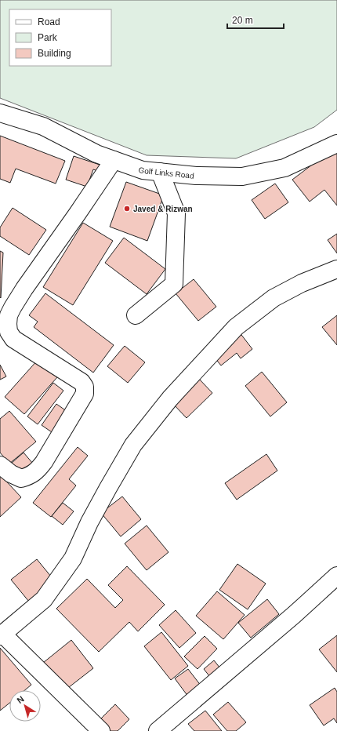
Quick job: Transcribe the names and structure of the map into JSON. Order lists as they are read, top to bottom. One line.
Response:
{"streets":{"street":["Golf Links Road"]},"places":["Javed & Rizwan"],"legend":["Road","Park","Building"],"scale_bar":"20 m","north":"top left"}
